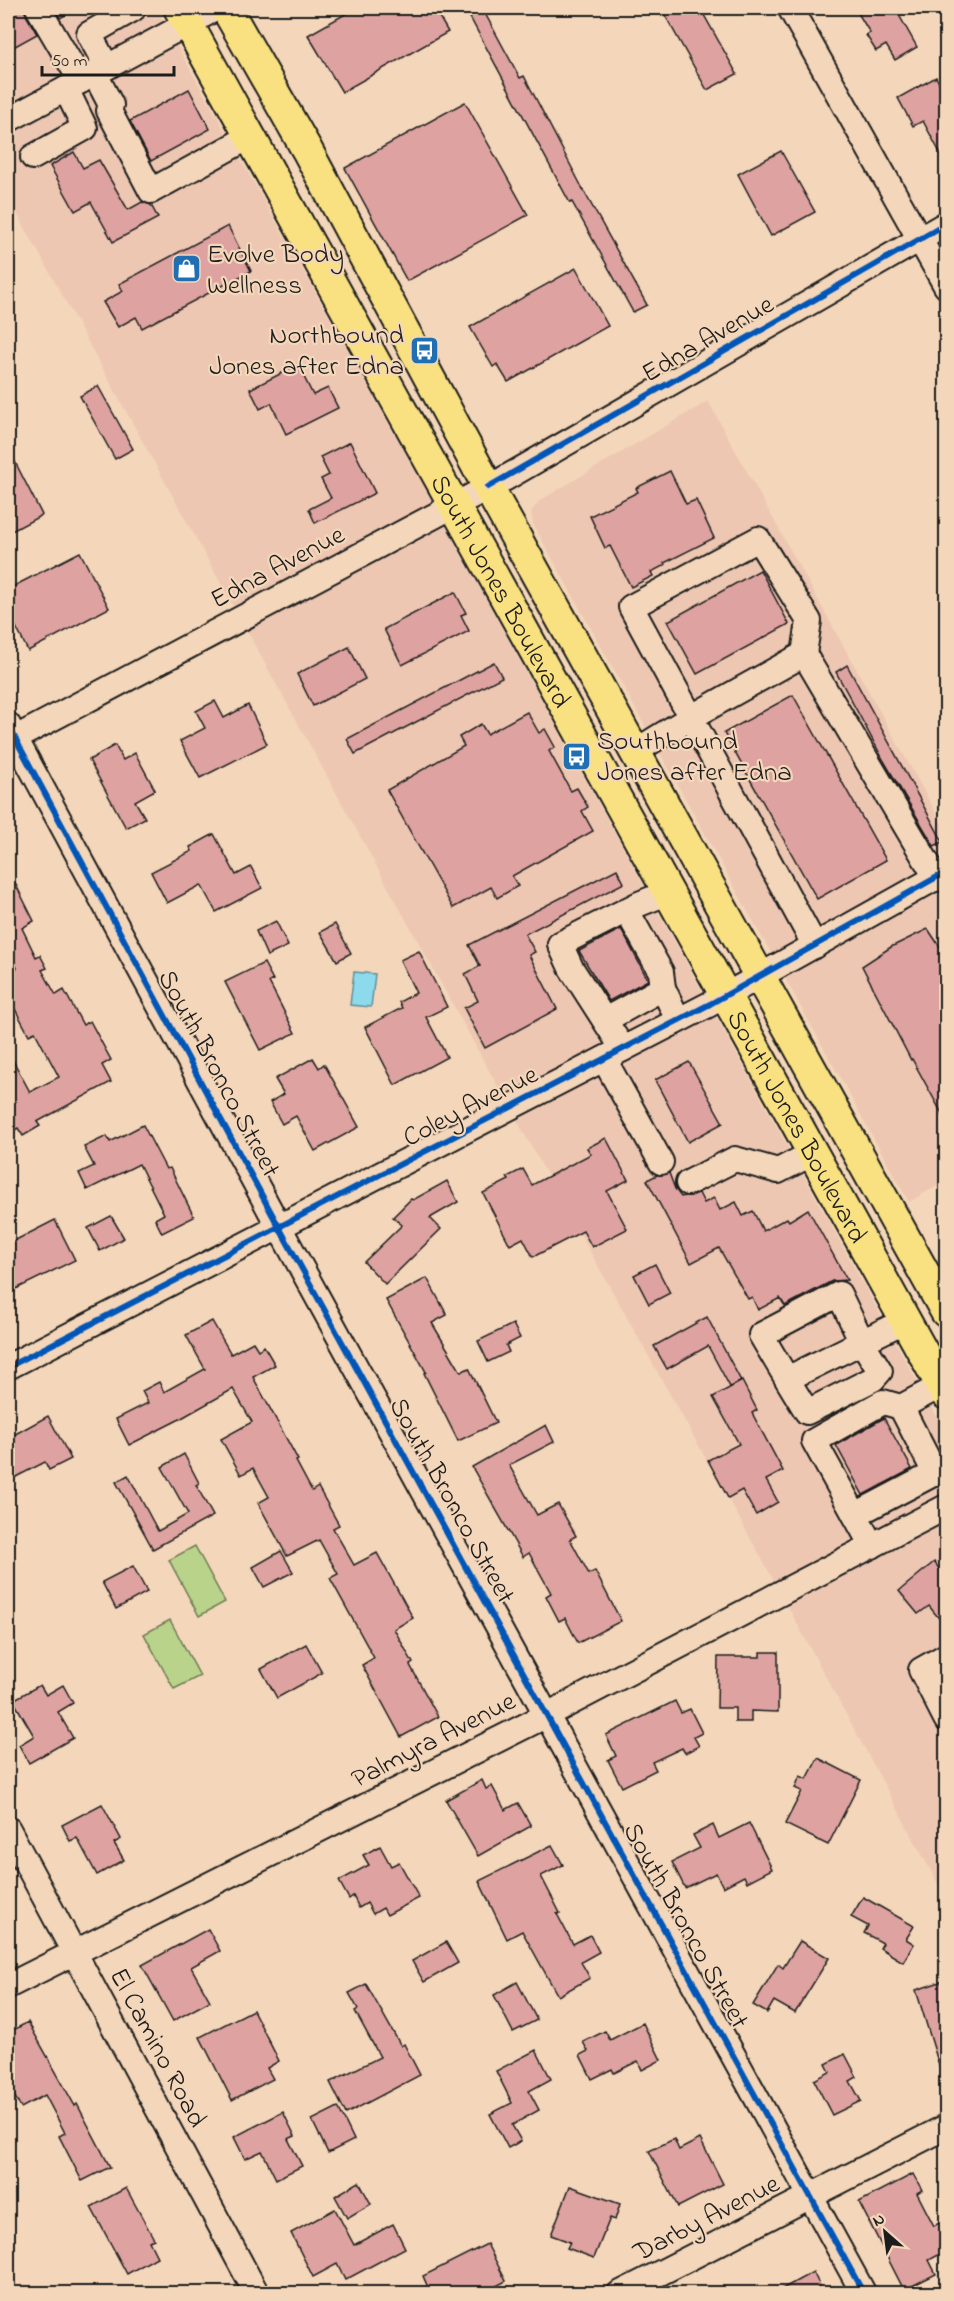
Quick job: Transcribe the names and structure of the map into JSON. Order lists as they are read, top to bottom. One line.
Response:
{"streets":{"main road":["South Jones Boulevard"],"street":["Edna Avenue","South Bronco Street","Coley Avenue","Palmyra Avenue","El Camino Road","Darby Avenue"]},"crossings":[["Edna Avenue","South Jones Boulevard"],["Edna Avenue","South Bronco Street"],["South Jones Boulevard","Coley Avenue"],["South Bronco Street","Coley Avenue"],["South Bronco Street","Palmyra Avenue"],["South Bronco Street","Darby Avenue"],["Palmyra Avenue","El Camino Road"]],"places":{"shop":["Evolve Body Wellness"],"bus stop":["Northbound Jones after Edna","Southbound Jones after Edna"]},"scale_bar":"50 m","north":"top left"}
